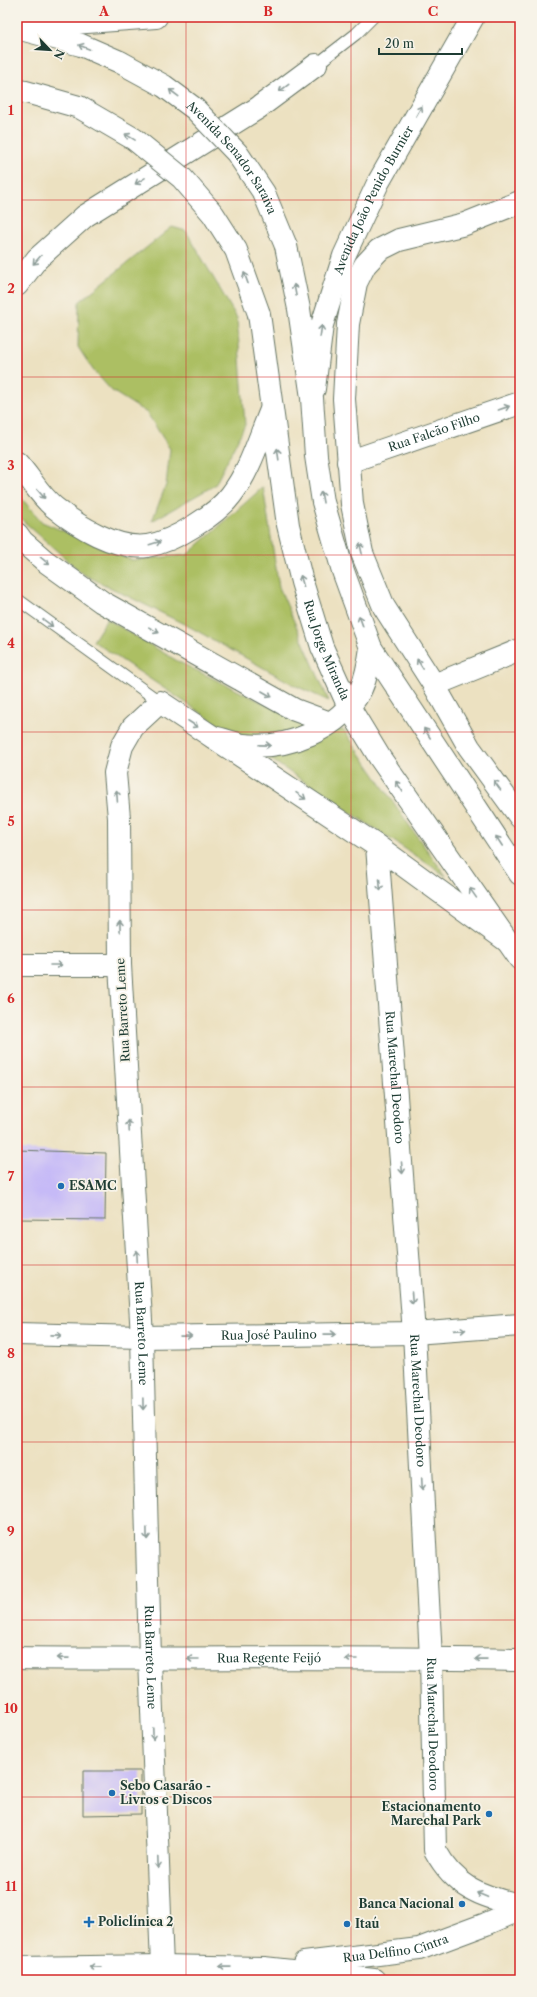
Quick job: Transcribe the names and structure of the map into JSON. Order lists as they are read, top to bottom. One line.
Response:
{"streets":{"main road":["Avenida Senador Saraiva","Avenida João Penido Burnier","Rua Falcão Filho","Rua Jorge Miranda","Rua Barreto Leme","Rua Marechal Deodoro","Rua José Paulino","Rua Regente Feijó","Rua Delfino Cintra"]},"crossings":[["Avenida Senador Saraiva","Avenida João Penido Burnier"],["Rua Jorge Miranda","Rua Barreto Leme"],["Rua Jorge Miranda","Rua Marechal Deodoro"],["Rua Barreto Leme","Rua José Paulino"],["Rua Barreto Leme","Rua Regente Feijó"],["Rua Marechal Deodoro","Rua José Paulino"],["Rua Marechal Deodoro","Rua Regente Feijó"],["Rua Marechal Deodoro","Rua Delfino Cintra"]],"one_way":["Avenida Senador Saraiva","Avenida João Penido Burnier","Rua Falcão Filho","Rua José Paulino","Rua Regente Feijó"],"places":{"other":["ESAMC","Sebo Casarão - Livros e Discos","Estacionamento Marechal Park","Banca Nacional","Itaú"],"health":["Policlínica 2"]},"scale_bar":"20 m","north":"bottom right","grid":{"columns":["A","B","C"],"rows":["1","2","3","4","5","6","7","8","9","10","11"]}}
